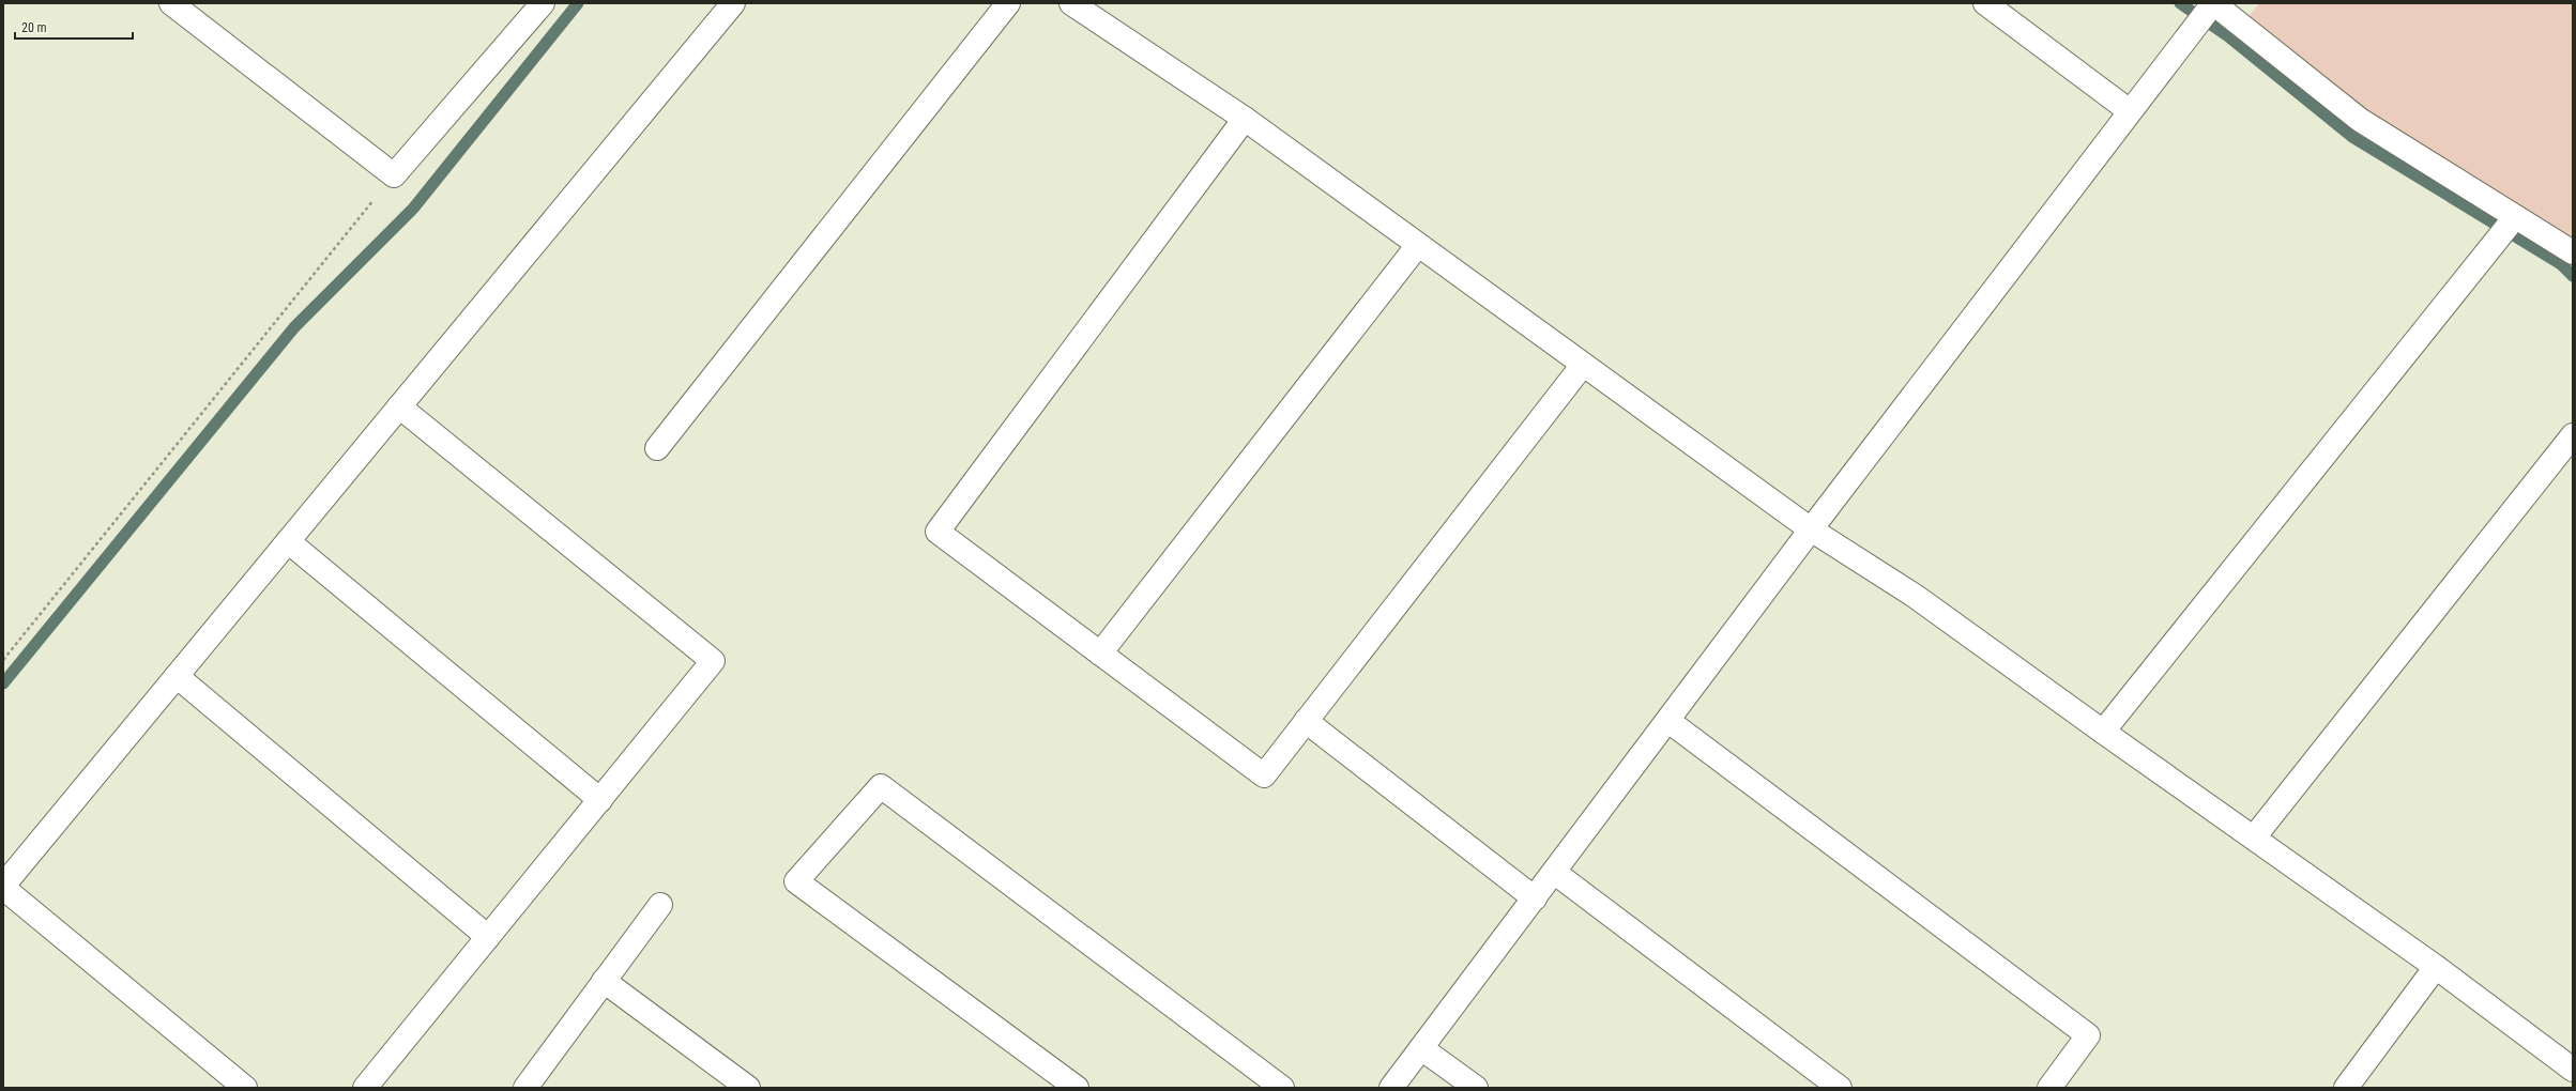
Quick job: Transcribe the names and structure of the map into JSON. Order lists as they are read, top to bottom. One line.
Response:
{"scale_bar":"20 m"}
